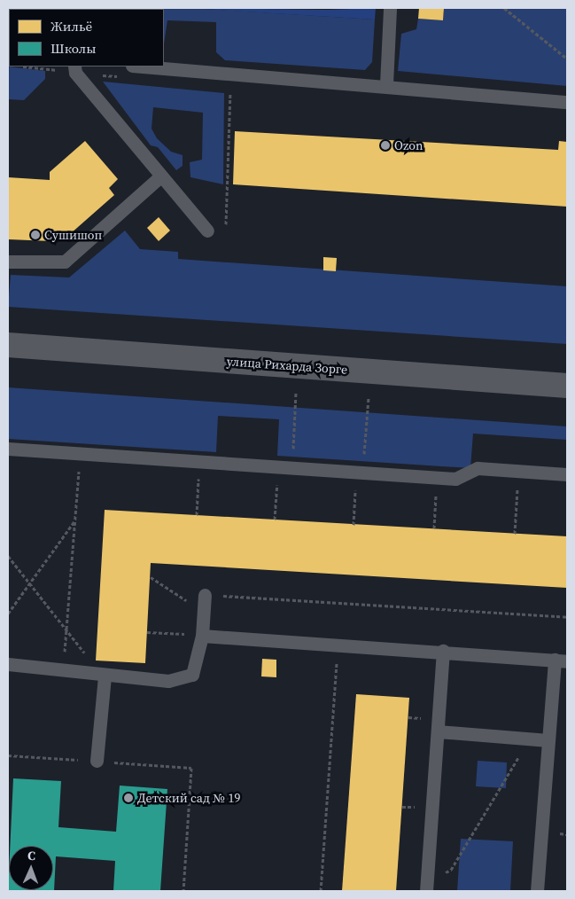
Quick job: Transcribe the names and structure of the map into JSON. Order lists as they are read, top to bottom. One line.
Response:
{"streets":{"street":["улица Рихарда Зорге"]},"places":["Ozon","Сушишоп","Детский сад № 19"],"legend":["Жильё","Школы"],"north":"top"}
